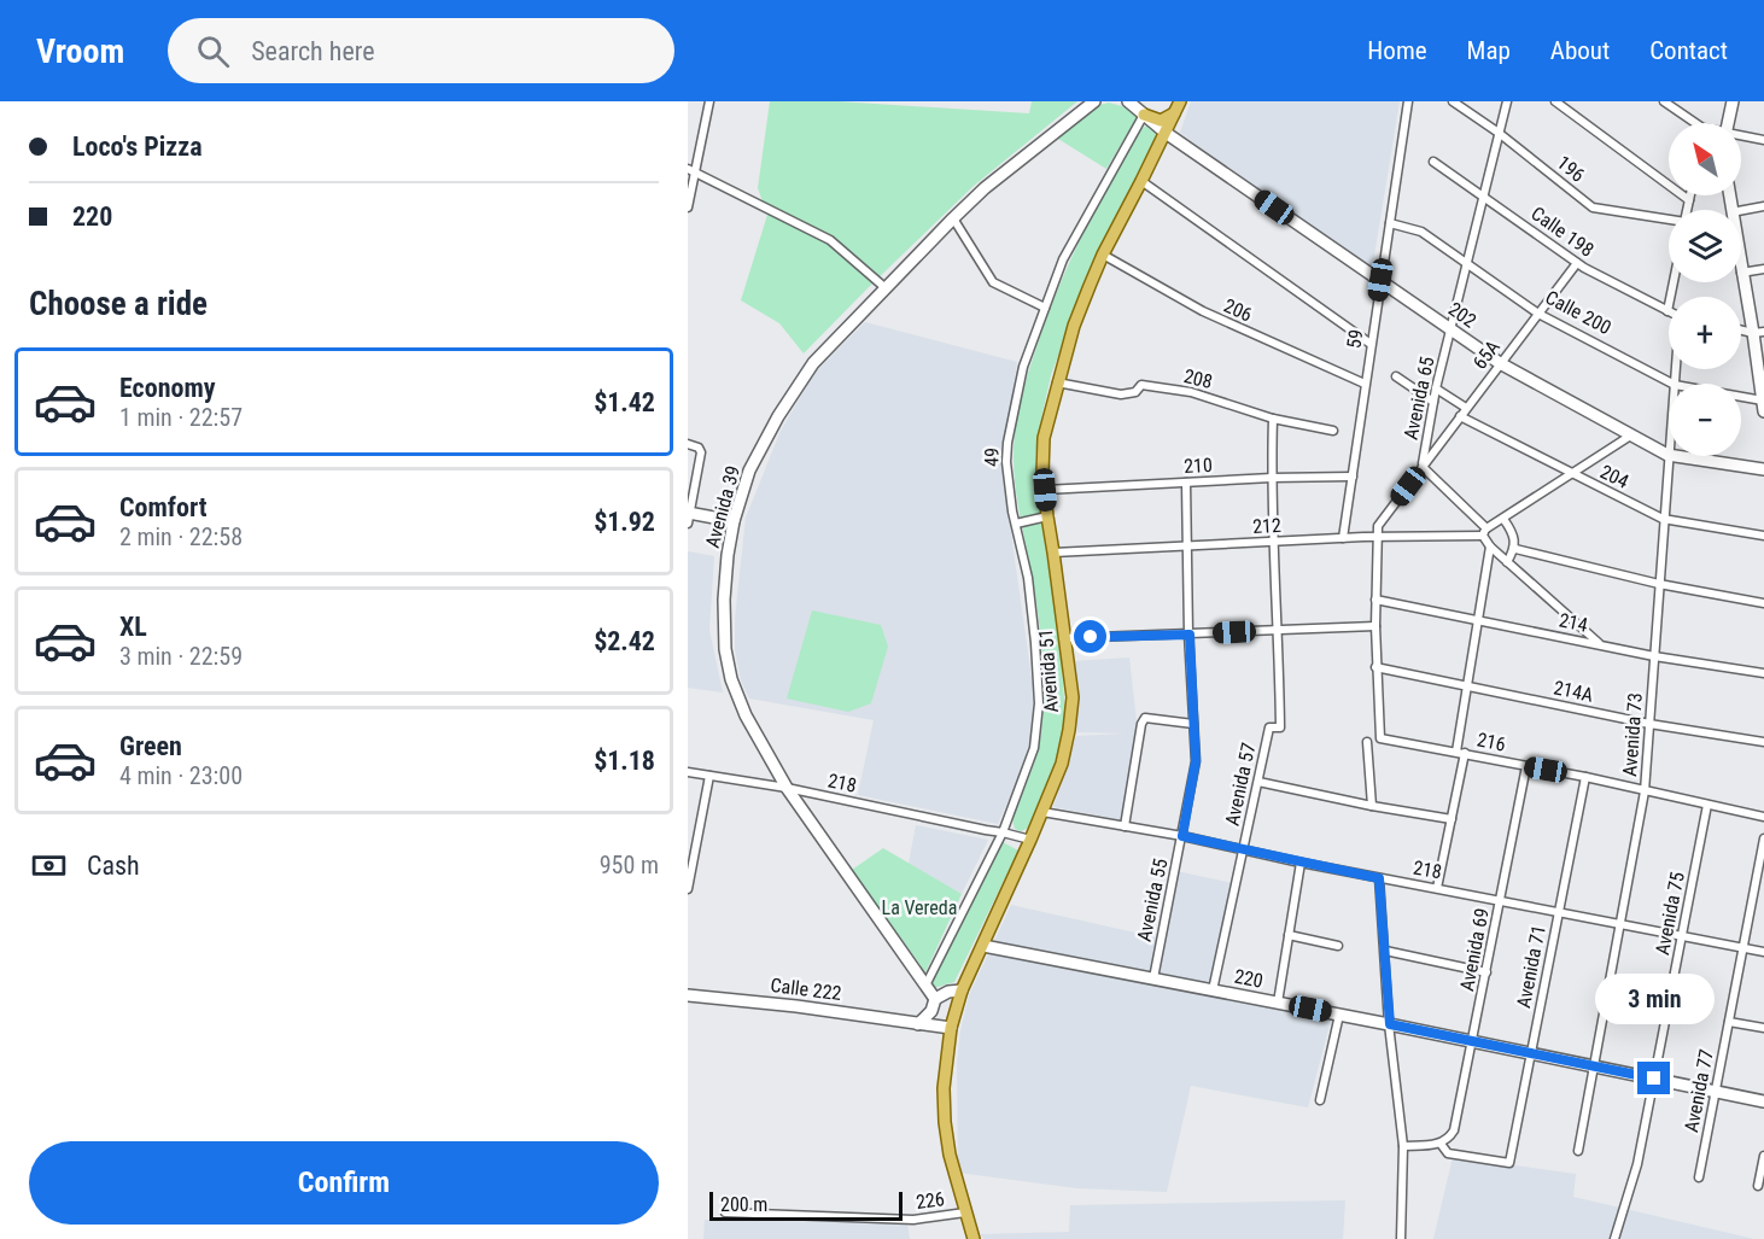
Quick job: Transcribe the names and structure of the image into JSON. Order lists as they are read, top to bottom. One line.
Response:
{"streets":{"main road":["Avenida 51"],"street":["196","Calle 198","206","Calle 200","202","59","65A","208","Avenida 65","49","210","204","Avenida 39","212","214","214A","Avenida 73","216","218","Avenida 57","Avenida 55","Avenida 75","Avenida 69","Avenida 71","220","Calle 222","Avenida 77","226"]},"crossings":[["196","Avenida 65"],["Calle 198","65A"],["Calle 198","Avenida 65"],["206","59"],["206","Avenida 51"],["Calle 200","59"],["Calle 200","65A"],["Calle 200","Avenida 65"],["202","59"],["202","65A"],["202","Avenida 65"],["202","Avenida 51"],["202","Avenida 73"],["59","210"],["59","212"],["65A","Avenida 65"],["65A","204"],["208","Avenida 51"],["208","Avenida 57"],["Avenida 65","212"],["Avenida 65","214"],["Avenida 65","214A"],["Avenida 65","216"],["49","Avenida 39"],["49","218"],["210","Avenida 51"],["210","Avenida 57"],["210","Avenida 55"],["204","Avenida 73"],["Avenida 39","218"],["212","Avenida 51"],["212","Avenida 57"],["212","Avenida 55"],["214","Avenida 73"],["Avenida 51","218"],["Avenida 51","220"],["Avenida 51","Calle 222"],["Avenida 51","226"],["214A","Avenida 73"],["Avenida 73","216"],["Avenida 73","218"],["Avenida 73","220"],["216","Avenida 75"],["216","Avenida 69"],["216","Avenida 71"],["218","Avenida 57"],["218","Avenida 55"],["218","Avenida 75"],["218","Avenida 69"],["218","Avenida 71"],["218","Avenida 77"],["Avenida 57","220"],["Avenida 55","220"],["Avenida 75","220"],["Avenida 69","Avenida 71"],["Avenida 69","220"],["Avenida 71","220"],["220","Avenida 77"]],"parks":["La Vereda"],"scale_bar":"200 m","north":"top left","page":{"header":"Vroom","search":"Search here","nav":["Home","Map","About","Contact"],"banner":["Loco's Pizza","220"],"map_buttons":["+","−"],"heading":"Choose a ride","list":[{"name":"Economy","note":"1 min · 22:57","value":"$1.42"},{"name":"Comfort","note":"2 min · 22:58","value":"$1.92"},{"name":"XL","note":"3 min · 22:59","value":"$2.42"},{"name":"Green","note":"4 min · 23:00","value":"$1.18"}],"pay":["Cash","950 m"],"bubble":"3 min","buttons":"Confirm","scale":"200 m"}}
